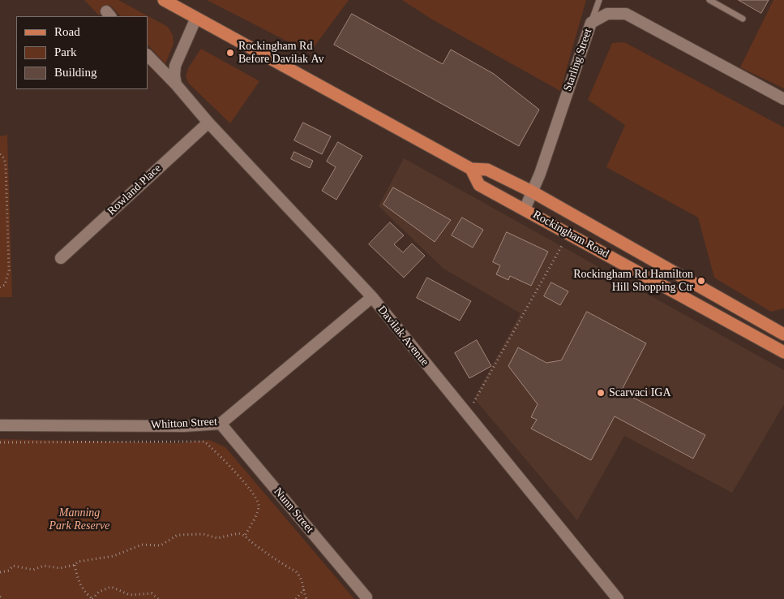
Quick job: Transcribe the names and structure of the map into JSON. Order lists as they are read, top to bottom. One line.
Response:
{"streets":{"main road":["Rockingham Road"],"street":["Starling Street","Rowland Place","Davilak Avenue","Whitton Street","Nunn Street"]},"crossings":[["Starling Street","Rockingham Road"],["Rowland Place","Davilak Avenue"],["Davilak Avenue","Whitton Street"],["Whitton Street","Nunn Street"]],"parks":["Manning Park Reserve"],"places":["Rockingham Rd Before Davilak Av","Rockingham Rd Hamilton Hill Shopping Ctr","Scarvaci IGA"],"legend":["Road","Park","Building"]}
